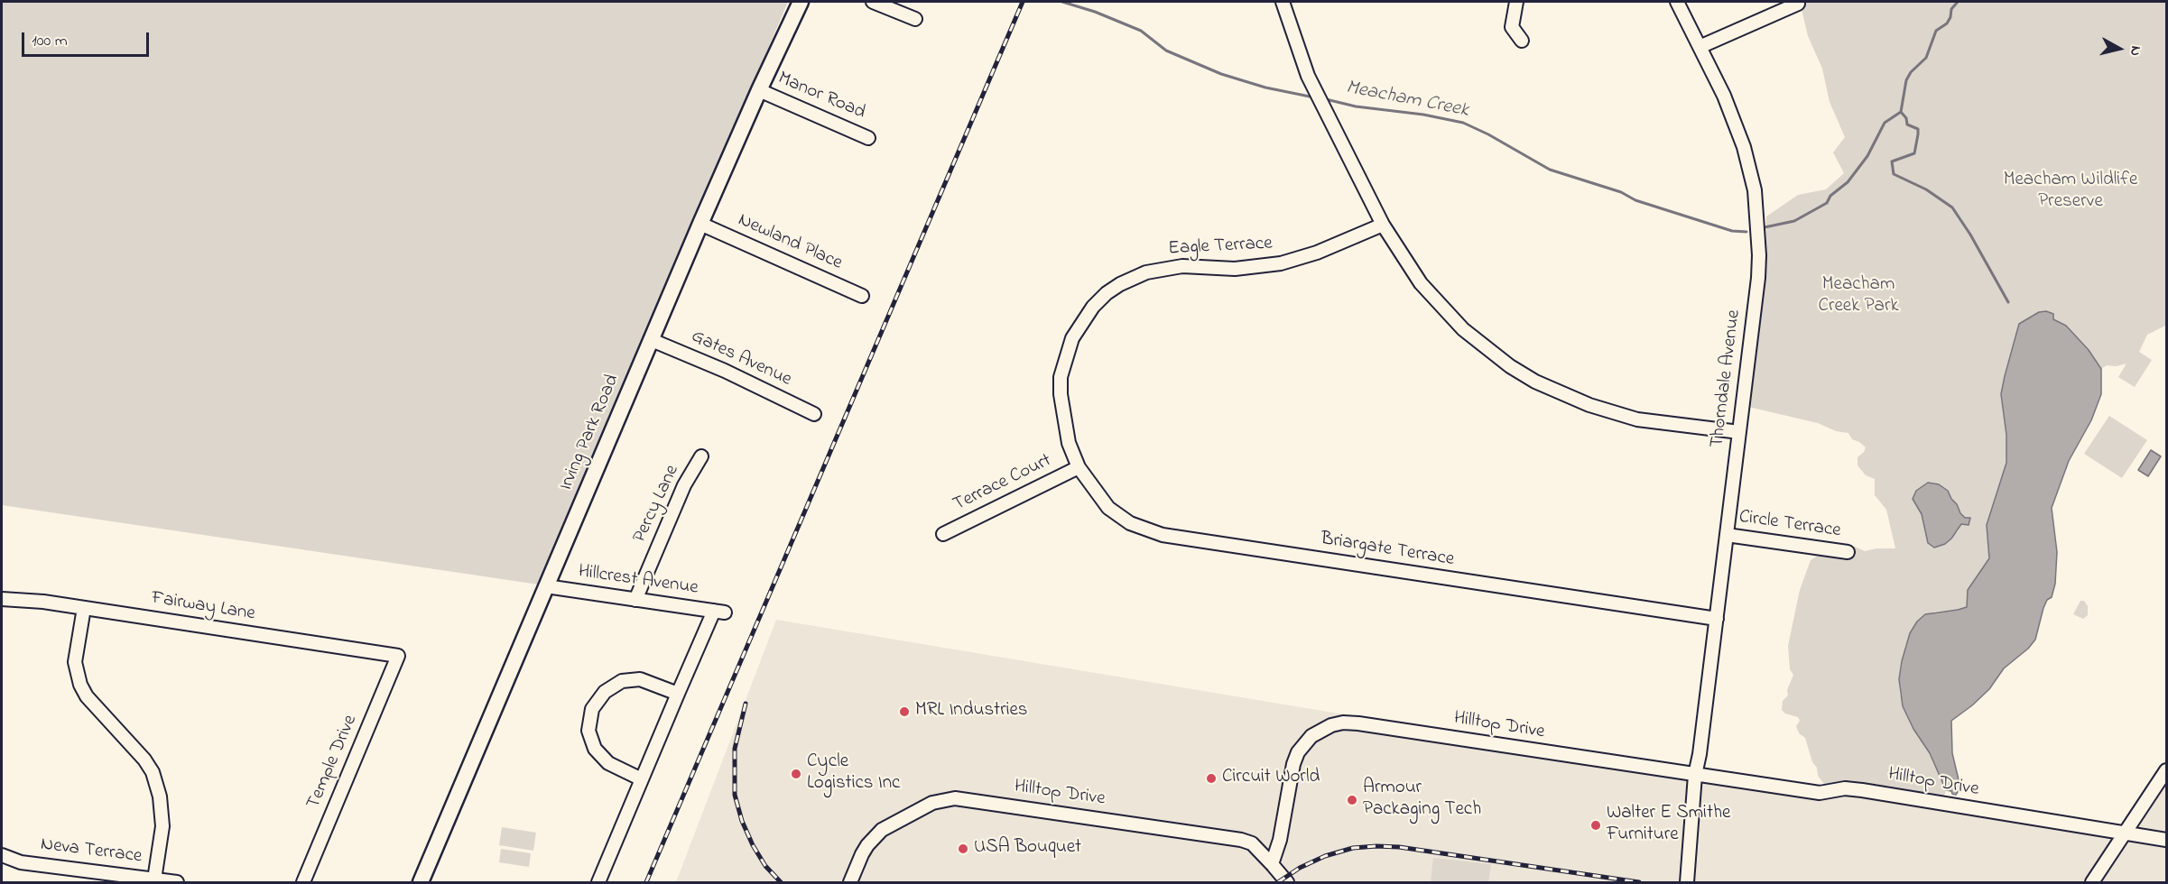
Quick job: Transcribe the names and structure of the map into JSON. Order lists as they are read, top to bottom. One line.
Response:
{"streets":{"main road":["Irving Park Road"],"street":["Manor Road","Newland Place","Eagle Terrace","Gates Avenue","Thorndale Avenue","Terrace Court","Percy Lane","Circle Terrace","Briargate Terrace","Hillcrest Avenue","Fairway Lane","Hilltop Drive","Temple Drive","Neva Terrace"]},"crossings":[["Manor Road","Irving Park Road"],["Newland Place","Irving Park Road"],["Eagle Terrace","Terrace Court"],["Eagle Terrace","Briargate Terrace"],["Gates Avenue","Irving Park Road"],["Thorndale Avenue","Circle Terrace"],["Thorndale Avenue","Briargate Terrace"],["Thorndale Avenue","Hilltop Drive"],["Irving Park Road","Hillcrest Avenue"],["Terrace Court","Briargate Terrace"],["Percy Lane","Hillcrest Avenue"],["Fairway Lane","Temple Drive"]],"water":["Meacham Creek"],"parks":["Meacham Wildlife Preserve","Meacham Creek Park"],"places":["MRL Industries","Cycle Logistics Inc","Circuit World","Armour Packaging Tech","Walter E Smithe Furniture","USA Bouquet"],"scale_bar":"100 m","north":"right"}
